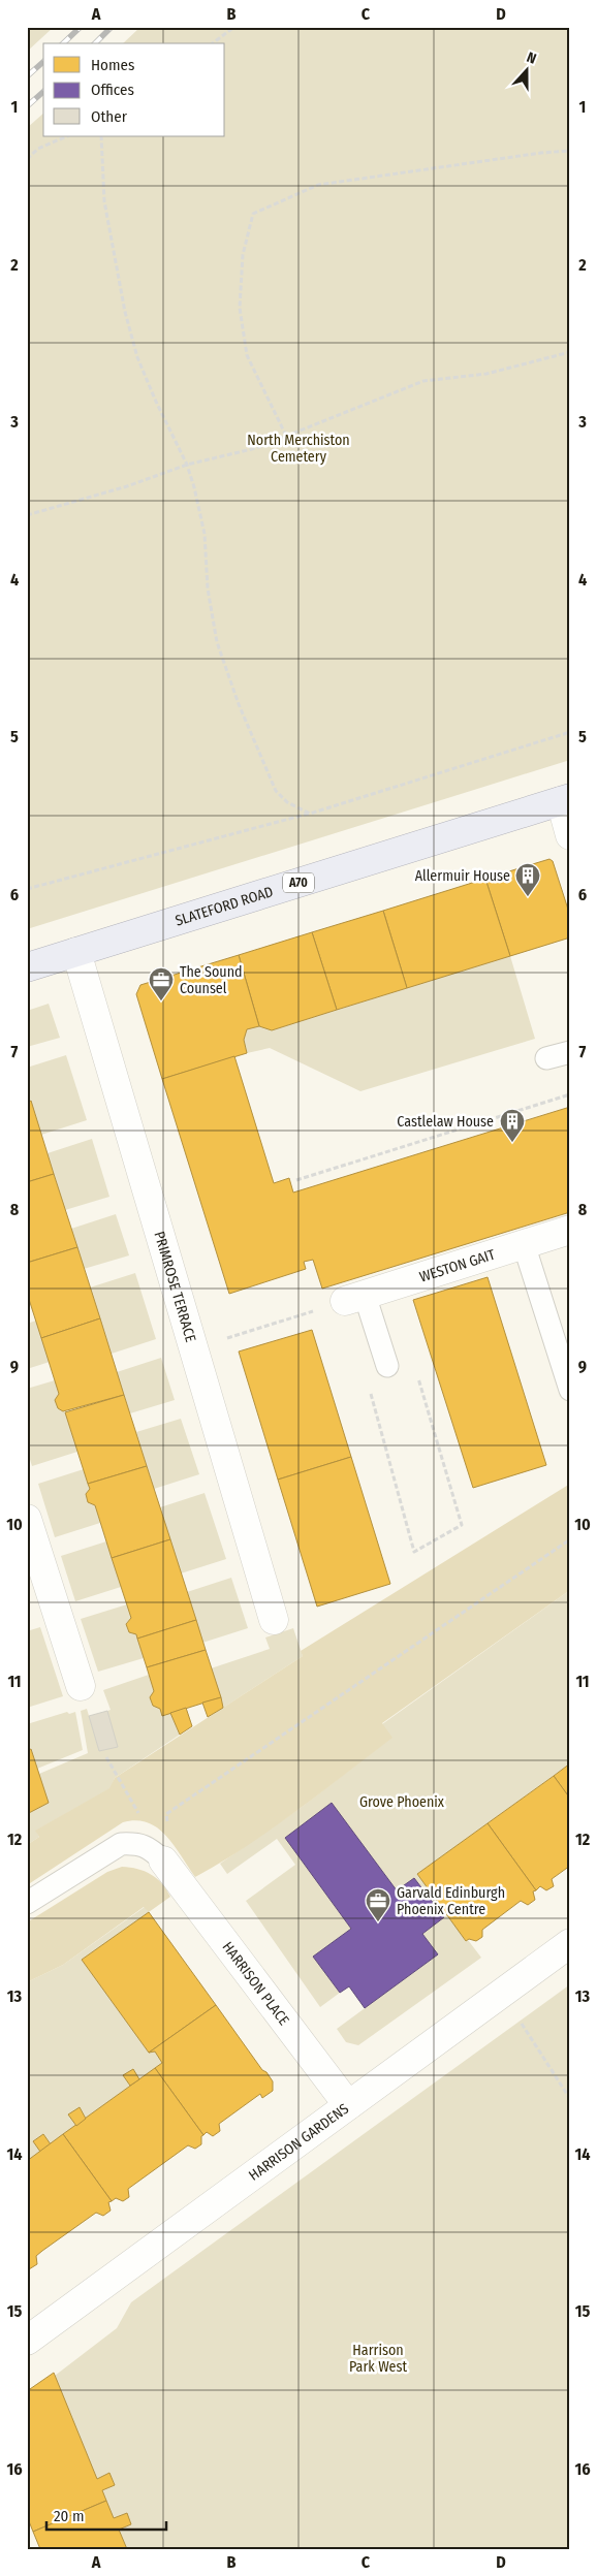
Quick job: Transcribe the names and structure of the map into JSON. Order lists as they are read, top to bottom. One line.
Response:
{"streets":{"main road":["A70","SLATEFORD ROAD"],"street":["WESTON GAIT","PRIMROSE TERRACE","HARRISON PLACE","HARRISON GARDENS"]},"crossings":[["SLATEFORD ROAD","PRIMROSE TERRACE"],["HARRISON PLACE","HARRISON GARDENS"]],"parks":["North Merchiston Cemetery","Grove Phoenix","Harrison Park West"],"places":{"building":["Allermuir House","Castlelaw House"],"office":["The Sound Counsel","Garvald Edinburgh Phoenix Centre"]},"legend":["Homes","Offices","Other"],"scale_bar":"20 m","north":"top","grid":{"columns":["A","B","C","D"],"rows":["1","2","3","4","5","6","7","8","9","10","11","12","13","14","15","16"]}}
